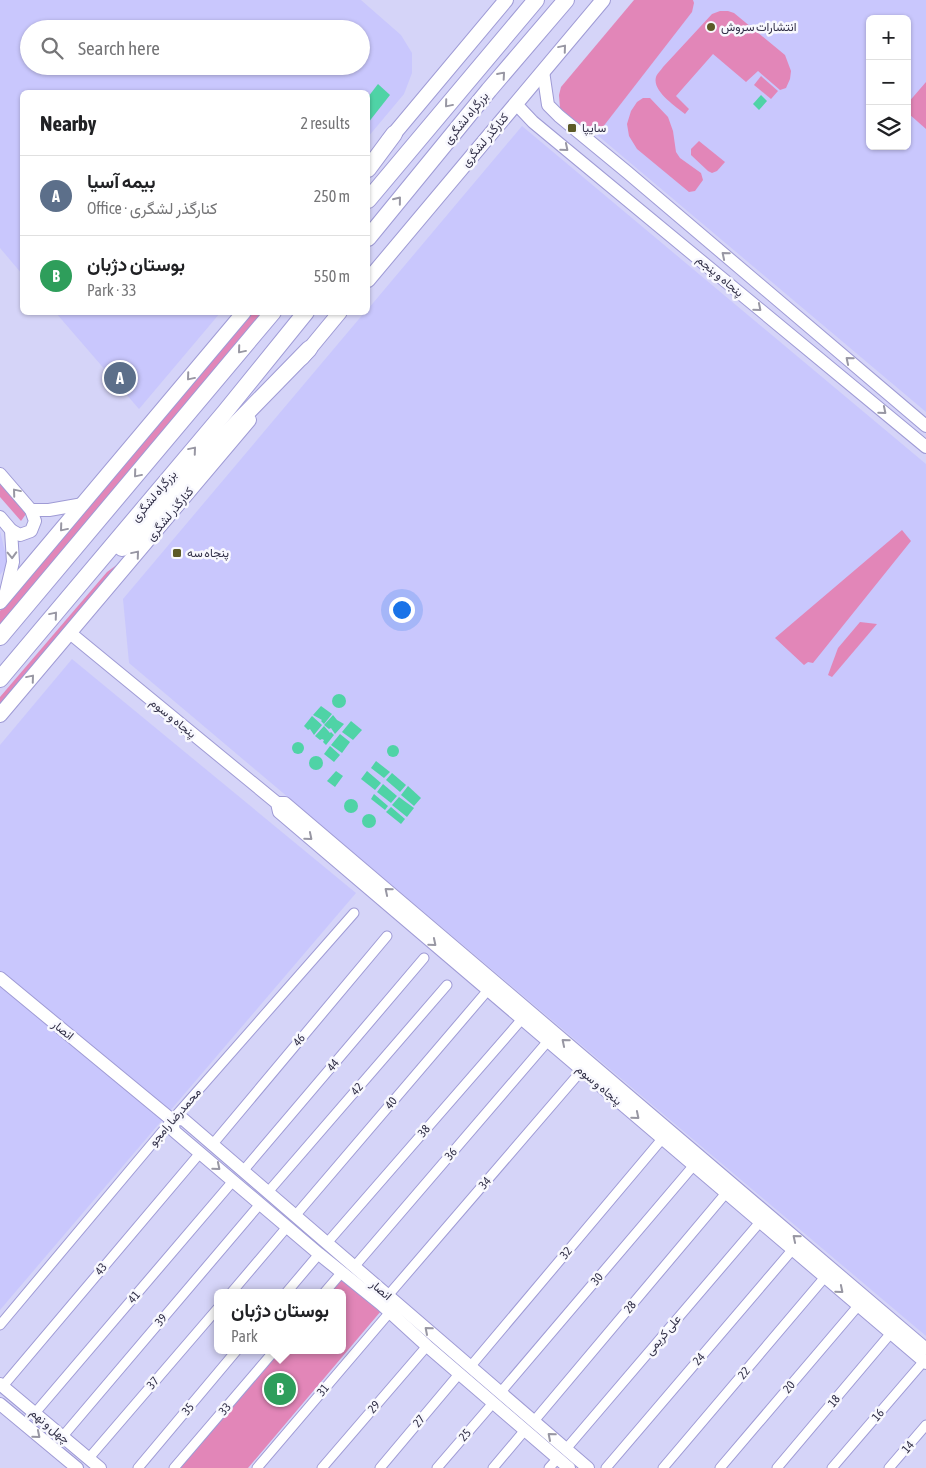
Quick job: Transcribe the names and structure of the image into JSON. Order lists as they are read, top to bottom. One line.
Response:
{"streets":{"highway":["بزرگراه لشگری"],"main road":["کنارگذر لشگری"],"street":["پنجاه و پنجم","پنجاه و سوم","انصار","46","44","42","40","محمدرضا رامجو","38","36","34","32","43","30","41","28","39","علی کریمی","24","22","37","20","31","18","29","35","33","16","27","چهل و نهم","25","14"]},"crossings":[["کنارگذر لشگری","پنجاه و پنجم"],["کنارگذر لشگری","پنجاه و سوم"],["پنجاه و سوم","40"],["پنجاه و سوم","38"],["پنجاه و سوم","36"],["پنجاه و سوم","34"],["پنجاه و سوم","32"],["پنجاه و سوم","30"],["پنجاه و سوم","28"],["پنجاه و سوم","علی کریمی"],["پنجاه و سوم","24"],["پنجاه و سوم","22"],["پنجاه و سوم","20"],["پنجاه و سوم","18"],["پنجاه و سوم","16"],["انصار","46"],["انصار","44"],["انصار","42"],["انصار","40"],["انصار","محمدرضا رامجو"],["انصار","38"],["انصار","36"],["انصار","34"],["انصار","32"],["انصار","43"],["انصار","30"],["انصار","41"],["انصار","28"],["انصار","39"],["انصار","علی کریمی"],["انصار","31"],["انصار","29"],["انصار","27"],["انصار","25"],["34","31"],["43","چهل و نهم"],["30","25"],["41","چهل و نهم"],["39","چهل و نهم"],["37","چهل و نهم"]],"places":{"other":["انتشارات سروش"],"transit":["سایپا","پنجاه سه"]},"page":{"map_buttons":["+","−"],"search":"Search here","heading":["Nearby","2 results"],"list":[{"mark":"A","name":"بیمه آسیا","note":"Office · کنارگذر لشگری","value":"250 m"},{"mark":"B","name":"بوستان دژبان","note":"Park · 33","value":"550 m"}],"pins":["A","B"],"popup":["بوستان دژبان","Park"]}}
